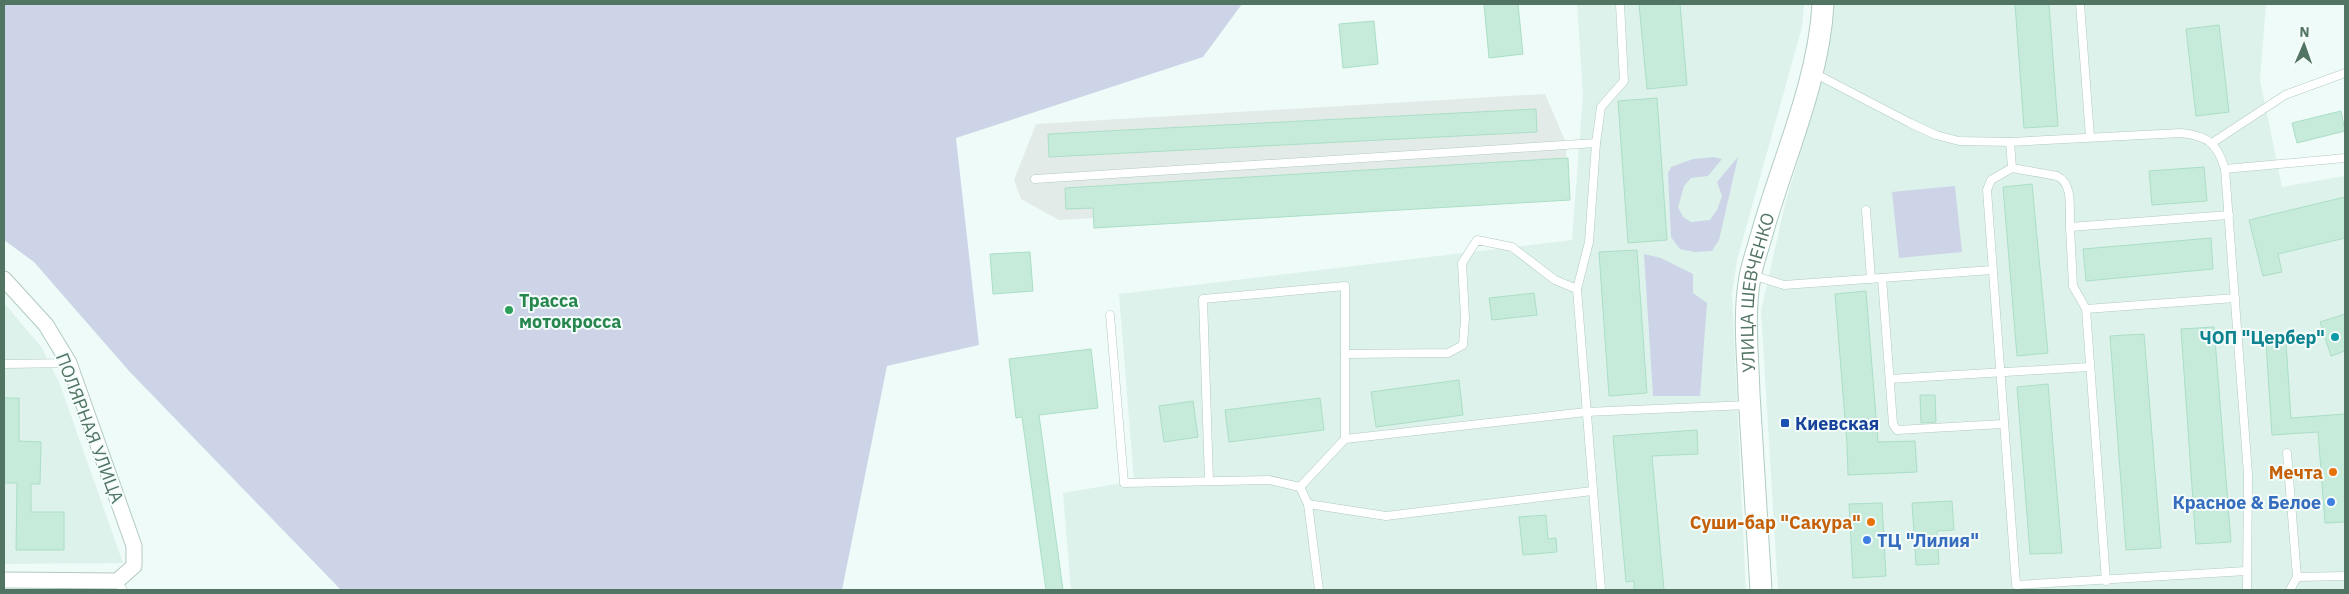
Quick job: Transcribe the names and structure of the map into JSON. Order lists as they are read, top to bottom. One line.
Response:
{"streets":{"street":["УЛИЦА ШЕВЧЕНКО","ПОЛЯРНАЯ УЛИЦА"]},"places":{"other":["Трасса мотокросса","ЧОП \"Цербер\"","Мечта","Красное & Белое","Суши-бар \"Сакура\"","ТЦ \"Лилия\""],"transit":["Киевская"]},"north":"top"}
